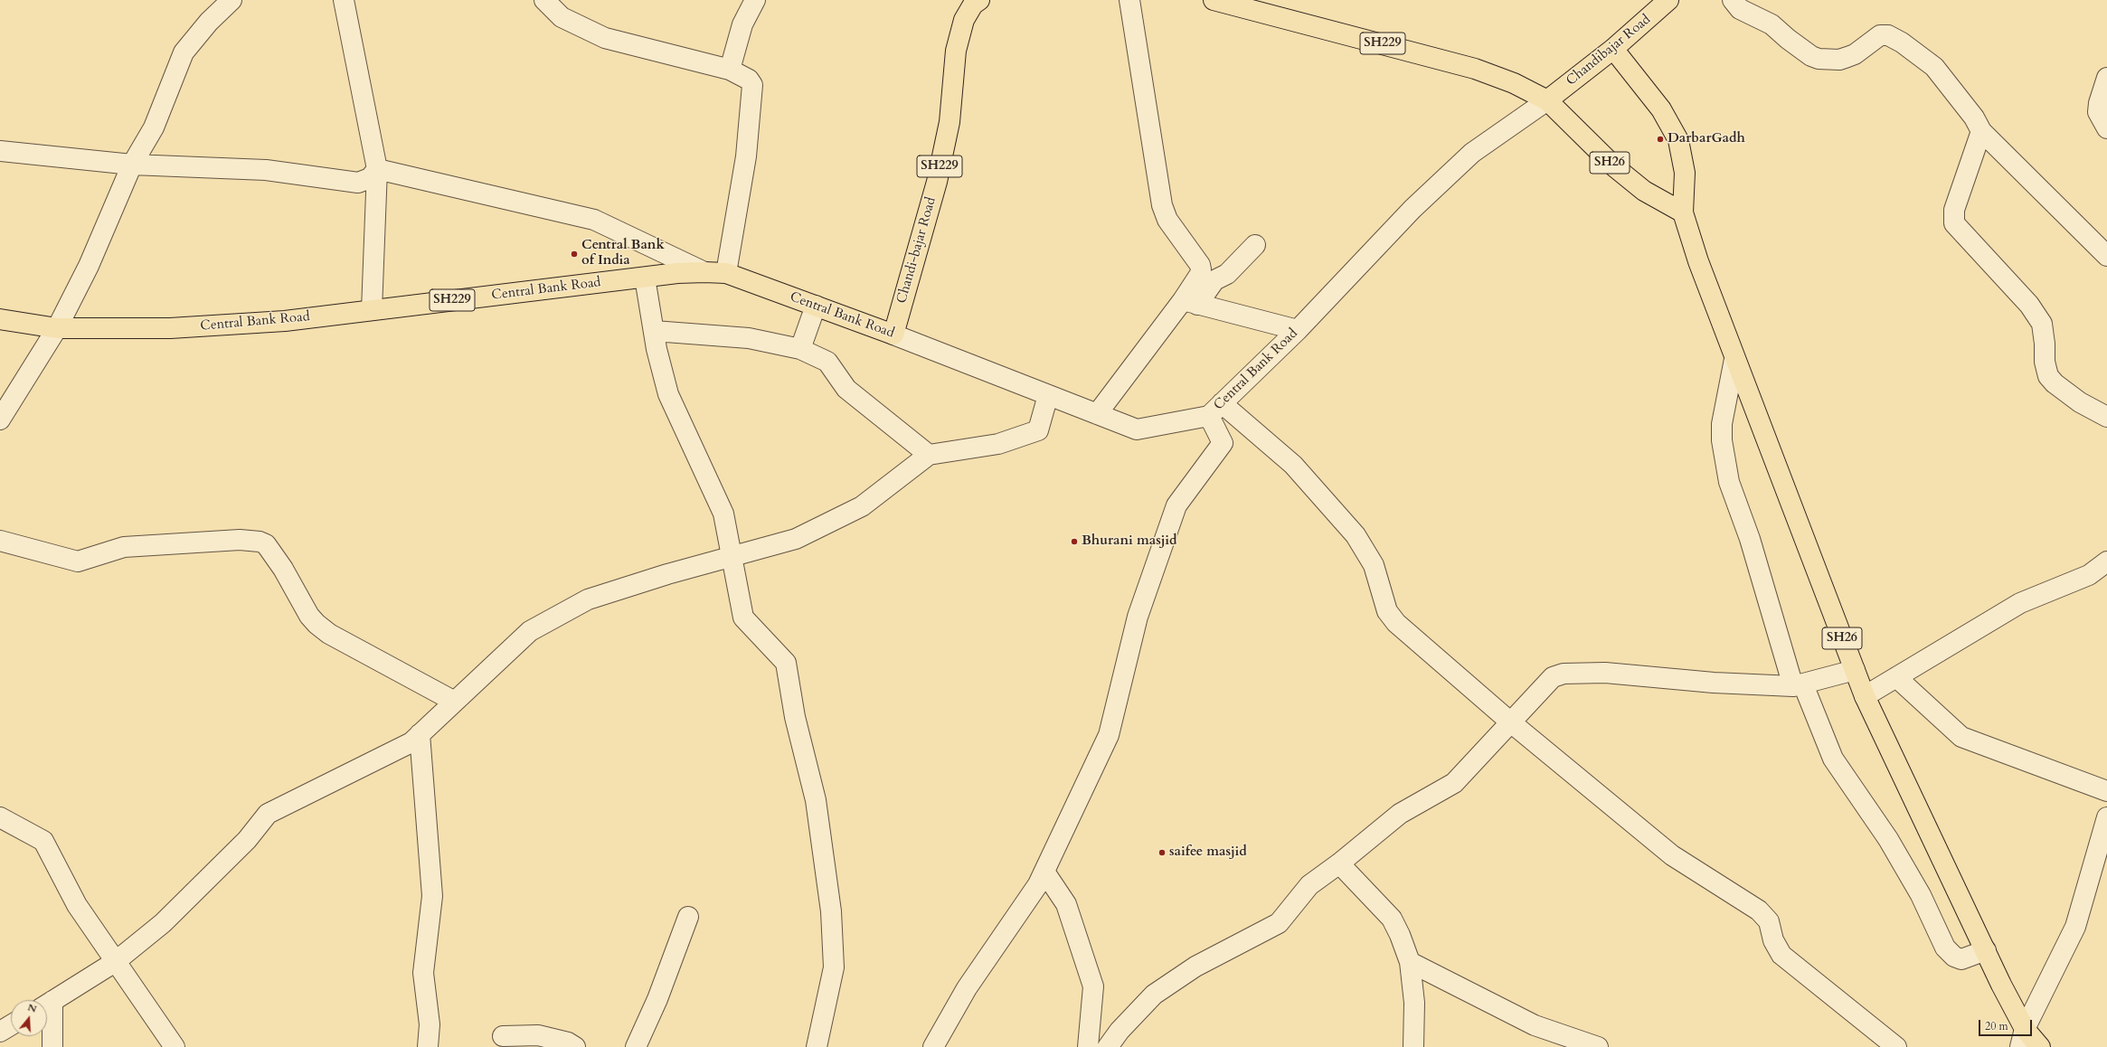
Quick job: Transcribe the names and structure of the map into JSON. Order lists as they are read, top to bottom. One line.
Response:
{"streets":{"main road":["SH229","Chandibajar Road","SH26","Chandi-bajar Road","Central Bank Road"]},"crossings":[["SH229","Chandibajar Road"],["SH229","SH26"],["SH229","Central Bank Road"],["Chandibajar Road","SH26"],["Chandibajar Road","Central Bank Road"],["SH26","Central Bank Road"],["Chandi-bajar Road","Central Bank Road"]],"places":["DarbarGadh","Central Bank of India","Bhurani masjid","saifee masjid"],"scale_bar":"20 m","north":"top"}
